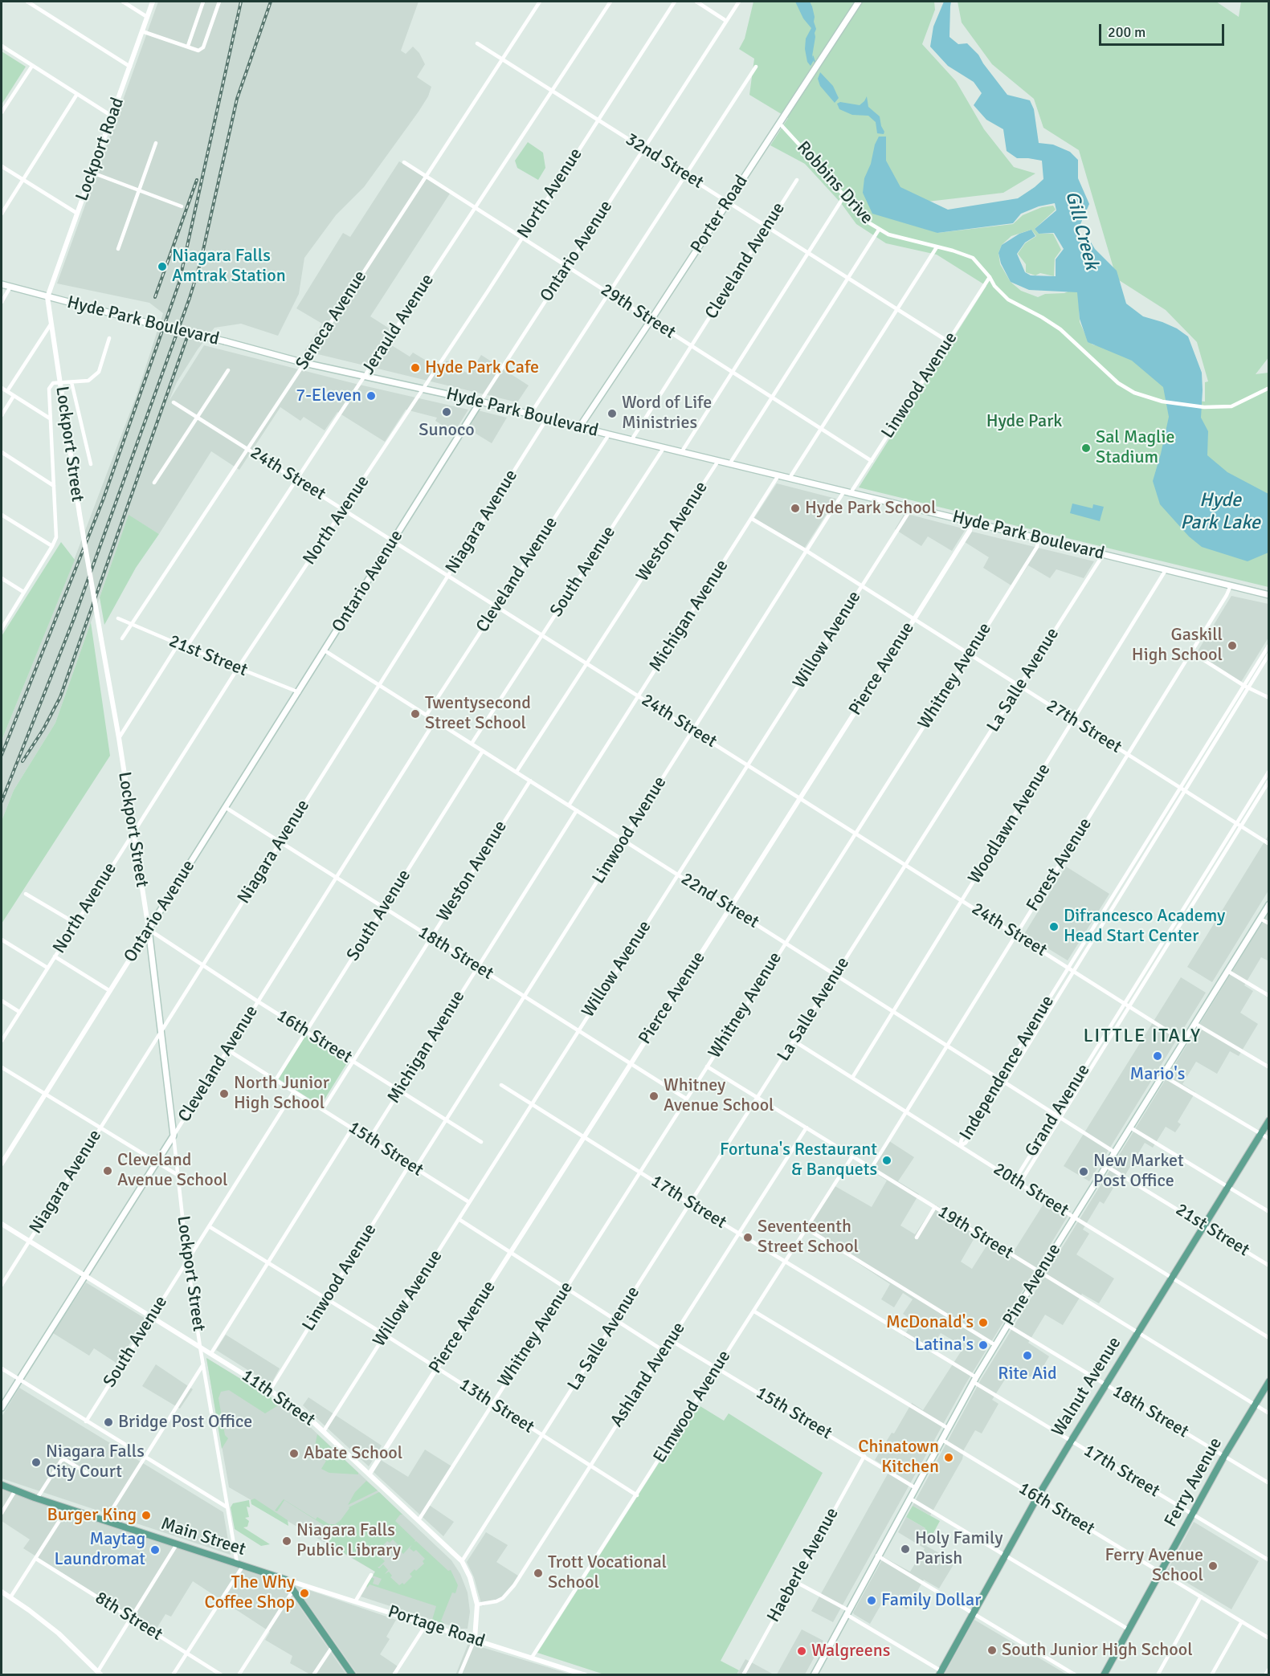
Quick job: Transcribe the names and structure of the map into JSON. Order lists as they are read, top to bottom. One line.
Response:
{"streets":{"main road":["Porter Road","Ontario Avenue","Cleveland Avenue","Hyde Park Boulevard","Lockport Street","Pine Avenue","Walnut Avenue","Ferry Avenue","Main Street"],"street":["Lockport Road","32nd Street","Robbins Drive","North Avenue","29th Street","Seneca Avenue","Jerauld Avenue","Linwood Avenue","24th Street","Niagara Avenue","Weston Avenue","South Avenue","Michigan Avenue","Willow Avenue","21st Street","Pierce Avenue","Whitney Avenue","La Salle Avenue","27th Street","Woodlawn Avenue","Forest Avenue","22nd Street","18th Street","16th Street","Independence Avenue","Grand Avenue","15th Street","20th Street","17th Street","19th Street","Ashland Avenue","11th Street","13th Street","Elmwood Avenue","Haeberle Avenue","8th Street","Portage Road"]},"crossings":[["Lockport Road","Hyde Park Boulevard"],["Lockport Road","Lockport Street"],["32nd Street","North Avenue"],["32nd Street","Porter Road"],["32nd Street","Ontario Avenue"],["32nd Street","Cleveland Avenue"],["32nd Street","Seneca Avenue"],["32nd Street","Jerauld Avenue"],["32nd Street","Linwood Avenue"],["Robbins Drive","Porter Road"],["Robbins Drive","Linwood Avenue"],["North Avenue","29th Street"],["North Avenue","Hyde Park Boulevard"],["North Avenue","Lockport Street"],["North Avenue","24th Street"],["North Avenue","21st Street"],["Porter Road","29th Street"],["Porter Road","Hyde Park Boulevard"],["Ontario Avenue","29th Street"],["Ontario Avenue","Hyde Park Boulevard"],["Ontario Avenue","Lockport Street"],["Ontario Avenue","24th Street"],["Ontario Avenue","21st Street"],["Ontario Avenue","22nd Street"],["Ontario Avenue","18th Street"],["Ontario Avenue","16th Street"],["Cleveland Avenue","29th Street"],["Cleveland Avenue","Hyde Park Boulevard"],["Cleveland Avenue","Lockport Street"],["Cleveland Avenue","24th Street"],["Cleveland Avenue","22nd Street"],["Cleveland Avenue","18th Street"],["Cleveland Avenue","16th Street"],["Cleveland Avenue","15th Street"],["Cleveland Avenue","11th Street"],["29th Street","Seneca Avenue"],["29th Street","Jerauld Avenue"],["29th Street","Linwood Avenue"],["Seneca Avenue","Hyde Park Boulevard"],["Seneca Avenue","24th Street"],["Seneca Avenue","21st Street"],["Hyde Park Boulevard","Jerauld Avenue"],["Hyde Park Boulevard","Linwood Avenue"],["Hyde Park Boulevard","Lockport Street"],["Hyde Park Boulevard","Niagara Avenue"],["Hyde Park Boulevard","Weston Avenue"],["Hyde Park Boulevard","South Avenue"],["Hyde Park Boulevard","Michigan Avenue"],["Hyde Park Boulevard","Willow Avenue"],["Hyde Park Boulevard","Pierce Avenue"],["Hyde Park Boulevard","Whitney Avenue"],["Hyde Park Boulevard","La Salle Avenue"],["Hyde Park Boulevard","Woodlawn Avenue"],["Hyde Park Boulevard","Forest Avenue"],["Jerauld Avenue","24th Street"],["Jerauld Avenue","21st Street"],["Linwood Avenue","24th Street"],["Linwood Avenue","27th Street"],["Linwood Avenue","22nd Street"],["Linwood Avenue","18th Street"],["Linwood Avenue","16th Street"],["Linwood Avenue","15th Street"],["Linwood Avenue","11th Street"],["Linwood Avenue","13th Street"],["Lockport Street","Niagara Avenue"],["Lockport Street","South Avenue"],["Lockport Street","16th Street"],["Lockport Street","11th Street"],["Lockport Street","Main Street"],["24th Street","Niagara Avenue"],["24th Street","Weston Avenue"],["24th Street","South Avenue"],["24th Street","Michigan Avenue"],["24th Street","Willow Avenue"],["24th Street","Pierce Avenue"],["24th Street","Whitney Avenue"],["24th Street","La Salle Avenue"],["24th Street","Woodlawn Avenue"],["24th Street","Forest Avenue"],["24th Street","Independence Avenue"],["24th Street","Grand Avenue"],["24th Street","Pine Avenue"],["Niagara Avenue","22nd Street"],["Niagara Avenue","18th Street"],["Niagara Avenue","16th Street"],["Niagara Avenue","11th Street"],["Weston Avenue","22nd Street"],["Weston Avenue","18th Street"],["Weston Avenue","16th Street"],["Weston Avenue","15th Street"],["South Avenue","22nd Street"],["South Avenue","18th Street"],["South Avenue","16th Street"],["South Avenue","15th Street"],["South Avenue","11th Street"],["South Avenue","13th Street"],["Michigan Avenue","27th Street"],["Michigan Avenue","22nd Street"],["Michigan Avenue","18th Street"],["Michigan Avenue","16th Street"],["Michigan Avenue","15th Street"],["Willow Avenue","27th Street"],["Willow Avenue","22nd Street"],["Willow Avenue","18th Street"],["Willow Avenue","15th Street"],["Willow Avenue","17th Street"],["Willow Avenue","11th Street"],["Willow Avenue","13th Street"],["21st Street","Pine Avenue"],["21st Street","Walnut Avenue"],["Pierce Avenue","27th Street"],["Pierce Avenue","22nd Street"],["Pierce Avenue","18th Street"],["Pierce Avenue","17th Street"],["Pierce Avenue","11th Street"],["Pierce Avenue","13th Street"],["Whitney Avenue","27th Street"],["Whitney Avenue","22nd Street"],["Whitney Avenue","18th Street"],["Whitney Avenue","17th Street"],["Whitney Avenue","19th Street"],["Whitney Avenue","11th Street"],["Whitney Avenue","13th Street"],["La Salle Avenue","27th Street"],["La Salle Avenue","22nd Street"],["La Salle Avenue","20th Street"],["La Salle Avenue","17th Street"],["La Salle Avenue","19th Street"],["La Salle Avenue","11th Street"],["La Salle Avenue","13th Street"],["27th Street","Woodlawn Avenue"],["27th Street","Forest Avenue"],["27th Street","Independence Avenue"],["27th Street","Grand Avenue"],["Woodlawn Avenue","22nd Street"],["Woodlawn Avenue","20th Street"],["Forest Avenue","22nd Street"],["Forest Avenue","20th Street"],["Forest Avenue","19th Street"],["22nd Street","Independence Avenue"],["22nd Street","Grand Avenue"],["22nd Street","Pine Avenue"],["18th Street","Pine Avenue"],["18th Street","Walnut Avenue"],["18th Street","Ferry Avenue"],["16th Street","Pine Avenue"],["16th Street","Walnut Avenue"],["16th Street","Ferry Avenue"],["Independence Avenue","20th Street"],["Grand Avenue","20th Street"],["15th Street","Pine Avenue"],["15th Street","Ashland Avenue"],["15th Street","Elmwood Avenue"],["15th Street","Haeberle Avenue"],["20th Street","Pine Avenue"],["20th Street","Walnut Avenue"],["17th Street","Pine Avenue"],["17th Street","Ashland Avenue"],["17th Street","Walnut Avenue"],["17th Street","Elmwood Avenue"],["17th Street","Ferry Avenue"],["19th Street","Pine Avenue"],["19th Street","Ashland Avenue"],["19th Street","Walnut Avenue"],["19th Street","Elmwood Avenue"],["19th Street","Ferry Avenue"],["Ashland Avenue","11th Street"],["Ashland Avenue","13th Street"],["11th Street","Portage Road"],["13th Street","Elmwood Avenue"],["Elmwood Avenue","Portage Road"],["Main Street","Portage Road"]],"districts":["LITTLE ITALY"],"water":["Gill Creek","Hyde Park Lake"],"parks":["Hyde Park"],"places":["Niagara Falls Amtrak Station","Hyde Park Cafe","7-Eleven","Sunoco","Word of Life Ministries","Sal Maglie Stadium","Hyde Park School","Gaskill High School","Twentysecond Street School","Difrancesco Academy Head Start Center","Mario's","North Junior High School","Whitney Avenue School","Fortuna's Restaurant & Banquets","Cleveland Avenue School","New Market Post Office","Seventeenth Street School","McDonald's","Latina's","Rite Aid","Bridge Post Office","Abate School","Chinatown Kitchen","Niagara Falls City Court","Burger King","Niagara Falls Public Library","Holy Family Parish","Maytag Laundromat","Ferry Avenue School","Trott Vocational School","The Why Coffee Shop","Family Dollar","South Junior High School","Walgreens"],"scale_bar":"200 m"}
